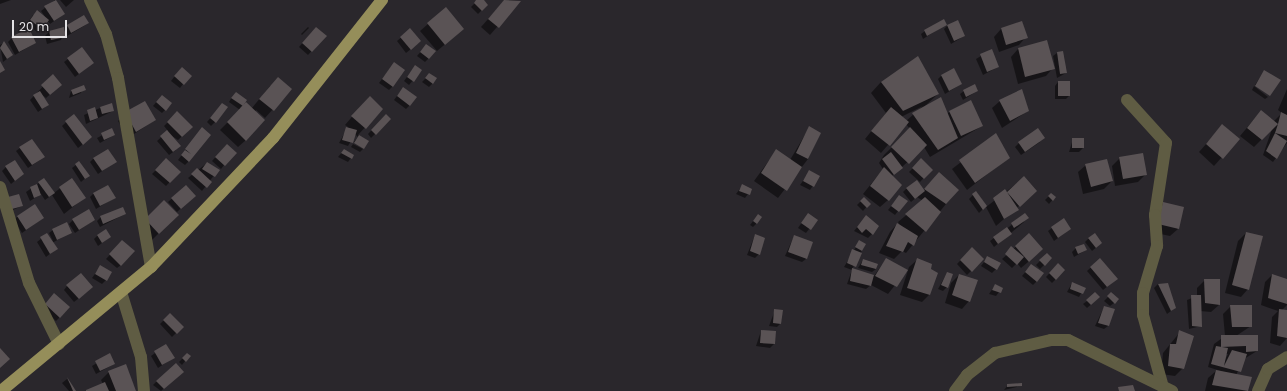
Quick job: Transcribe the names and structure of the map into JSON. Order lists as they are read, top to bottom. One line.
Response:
{"scale_bar":"20 m"}
